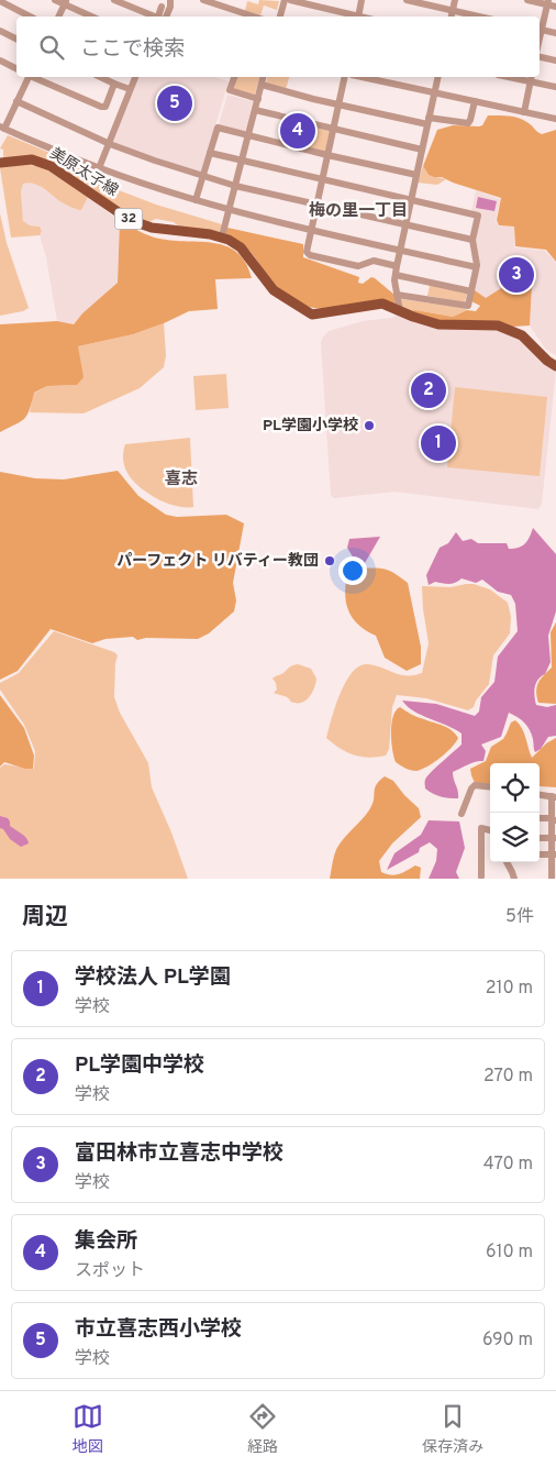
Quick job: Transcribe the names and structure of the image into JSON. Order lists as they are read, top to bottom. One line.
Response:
{"streets":{"main road":["美原太子線","32"]},"districts":["梅の里一丁目","喜志"],"places":["PL学園小学校","パーフェクト リバティー教団"],"page":{"search":"ここで検索","pins":["5","4","3","2","1"],"heading":["周辺","5件"],"list":[{"mark":"1","name":"学校法人 PL学園","note":"学校","value":"210 m"},{"mark":"2","name":"PL学園中学校","note":"学校","value":"270 m"},{"mark":"3","name":"富田林市立喜志中学校","note":"学校","value":"470 m"},{"mark":"4","name":"集会所","note":"スポット","value":"610 m"},{"mark":"5","name":"市立喜志西小学校","note":"学校","value":"690 m"}],"nav":["地図","経路","保存済み"]}}
